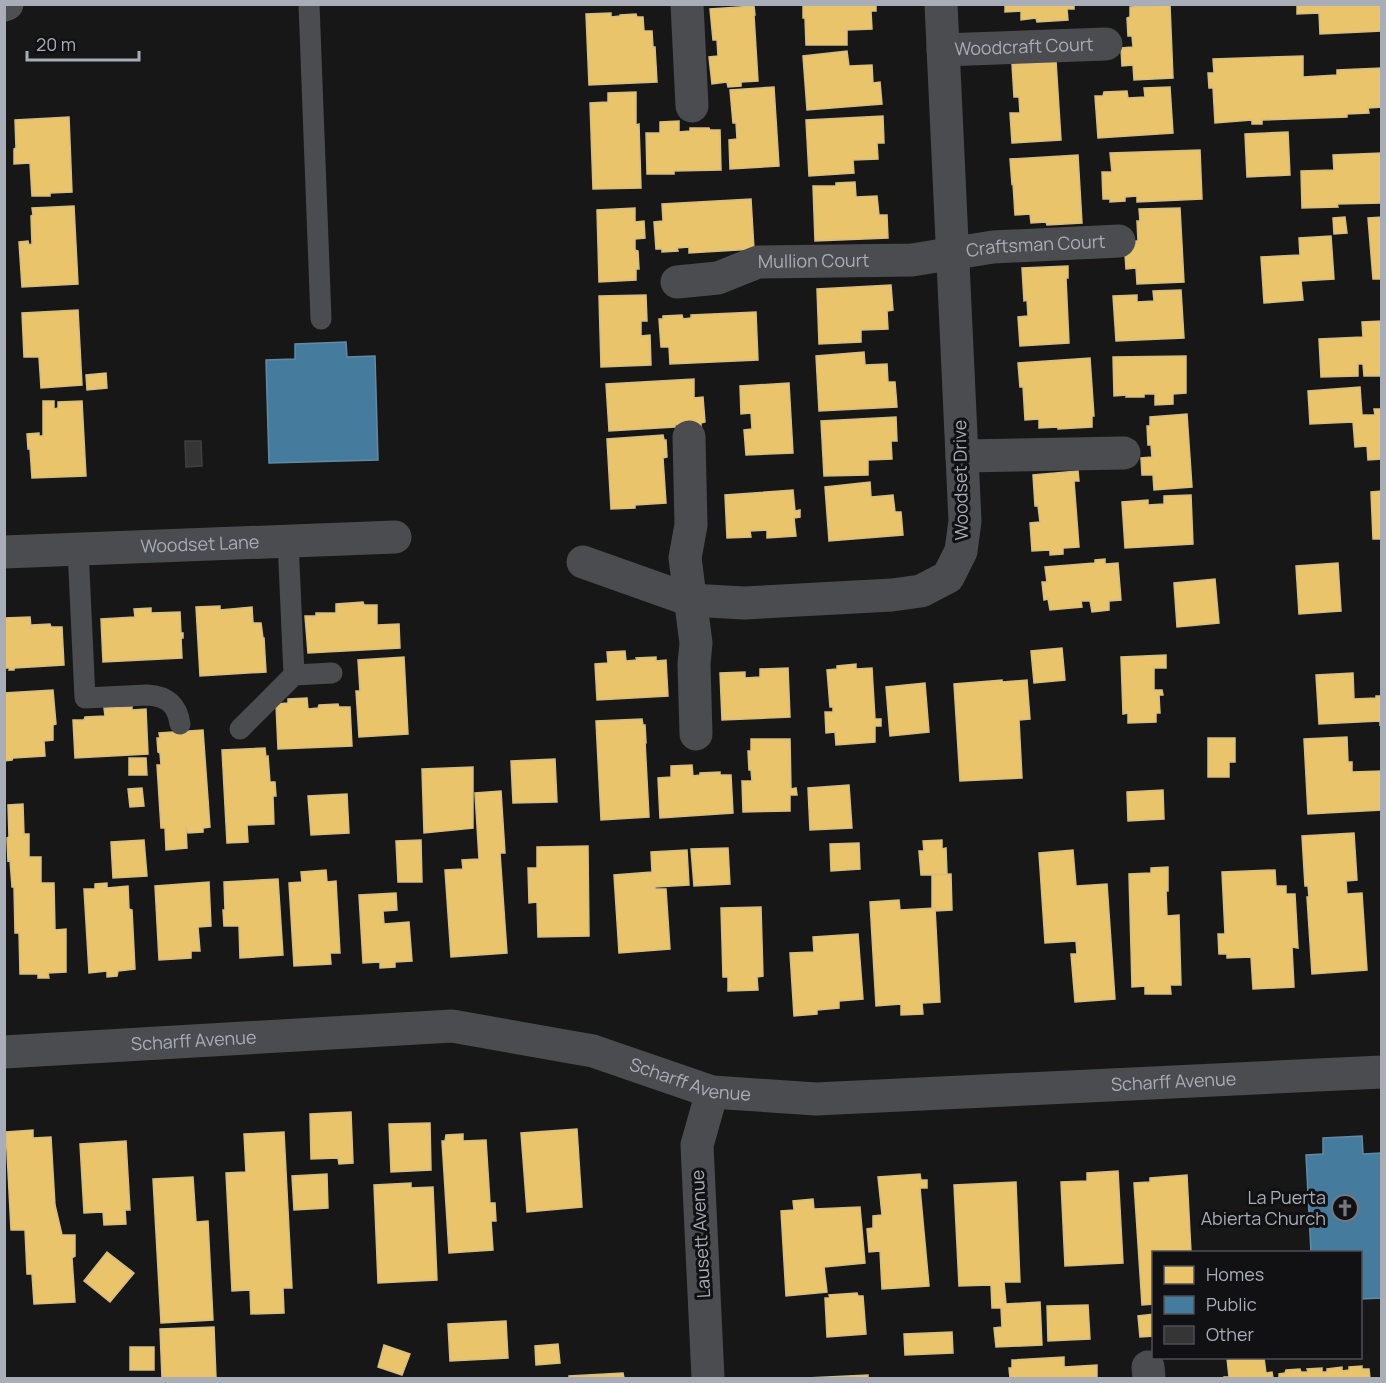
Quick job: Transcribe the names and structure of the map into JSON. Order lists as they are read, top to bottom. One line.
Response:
{"streets":{"street":["Woodcraft Court","Craftsman Court","Mullion Court","Woodset Drive","Woodset Lane","Scharff Avenue","Lausett Avenue"]},"crossings":[["Woodcraft Court","Woodset Drive"],["Craftsman Court","Mullion Court"],["Craftsman Court","Woodset Drive"],["Mullion Court","Woodset Drive"],["Scharff Avenue","Lausett Avenue"]],"places":{"church":["La Puerta Abierta Church"]},"legend":["Homes","Public","Other"],"scale_bar":"20 m"}
